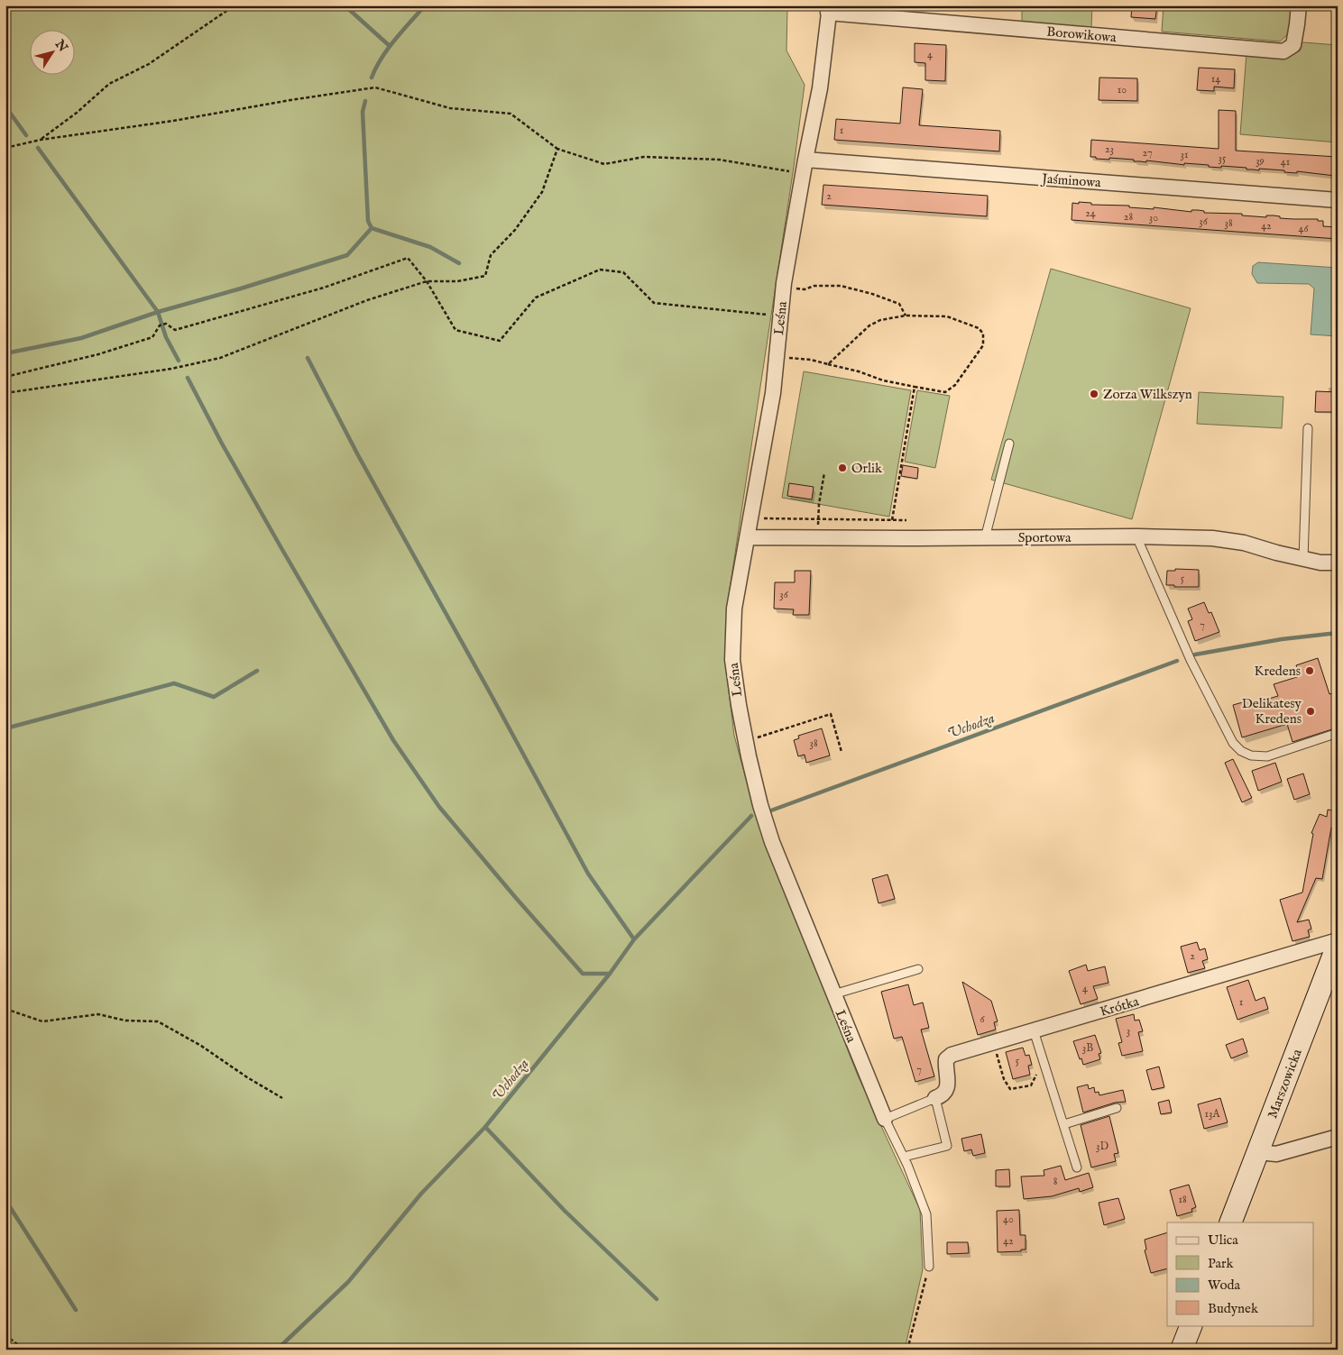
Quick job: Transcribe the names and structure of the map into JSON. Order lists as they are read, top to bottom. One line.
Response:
{"streets":{"street":["Borowikowa","Jaśminowa","Leśna","Sportowa","Krótka","Marszowicka"]},"crossings":[["Borowikowa","Leśna"],["Jaśminowa","Leśna"],["Leśna","Sportowa"]],"water":["Uchodza"],"places":["Zorza Wilkszyn","Orlik","Kredens","Delikatesy Kredens"],"house_numbers":["4","14","10","1","23","27","31","35","39","41","2","24","28","30","36","38","42","46","5","36","7","38","2","4","1","6","3","3B","5","7","13A","3D","8","18","40","42"],"legend":["Ulica","Park","Woda","Budynek"],"north":"top right"}
